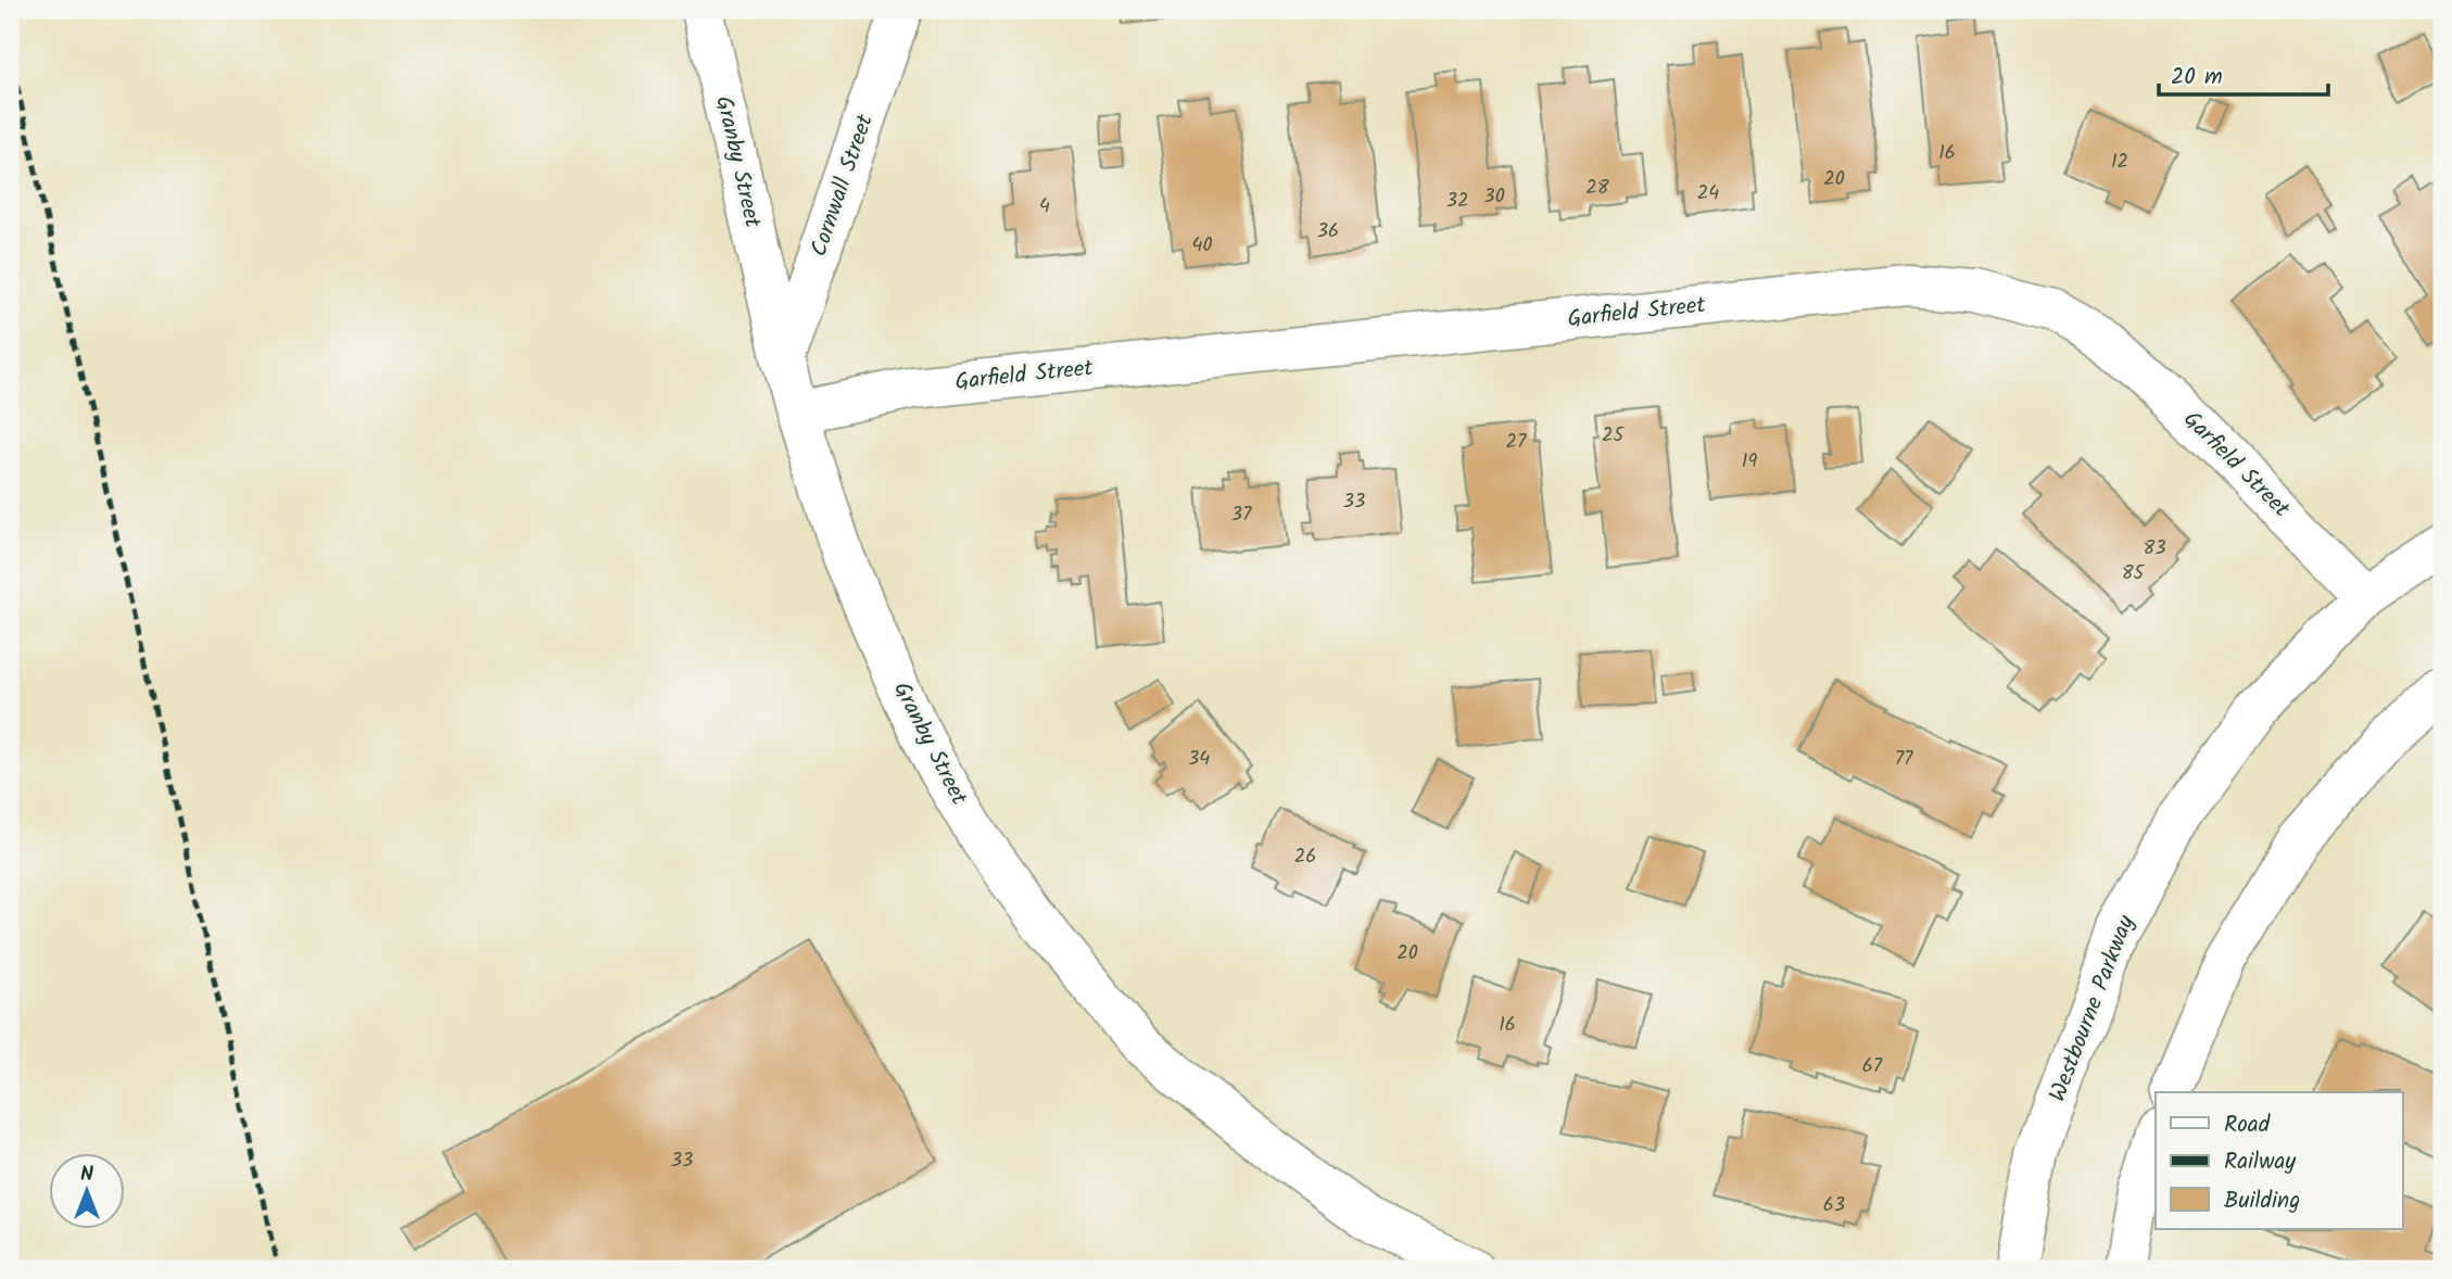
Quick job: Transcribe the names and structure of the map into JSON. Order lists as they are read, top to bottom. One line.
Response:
{"streets":{"main road":["Granby Street","Cornwall Street","Garfield Street","Westbourne Parkway"]},"crossings":[["Granby Street","Cornwall Street"],["Granby Street","Garfield Street"],["Garfield Street","Westbourne Parkway"]],"house_numbers":["16","12","20","28","24","30","32","4","36","40","25","27","19","33","37","83","85","34","77","26","20","16","67","33","63"],"legend":["Road","Railway","Building"],"scale_bar":"20 m","north":"top"}
